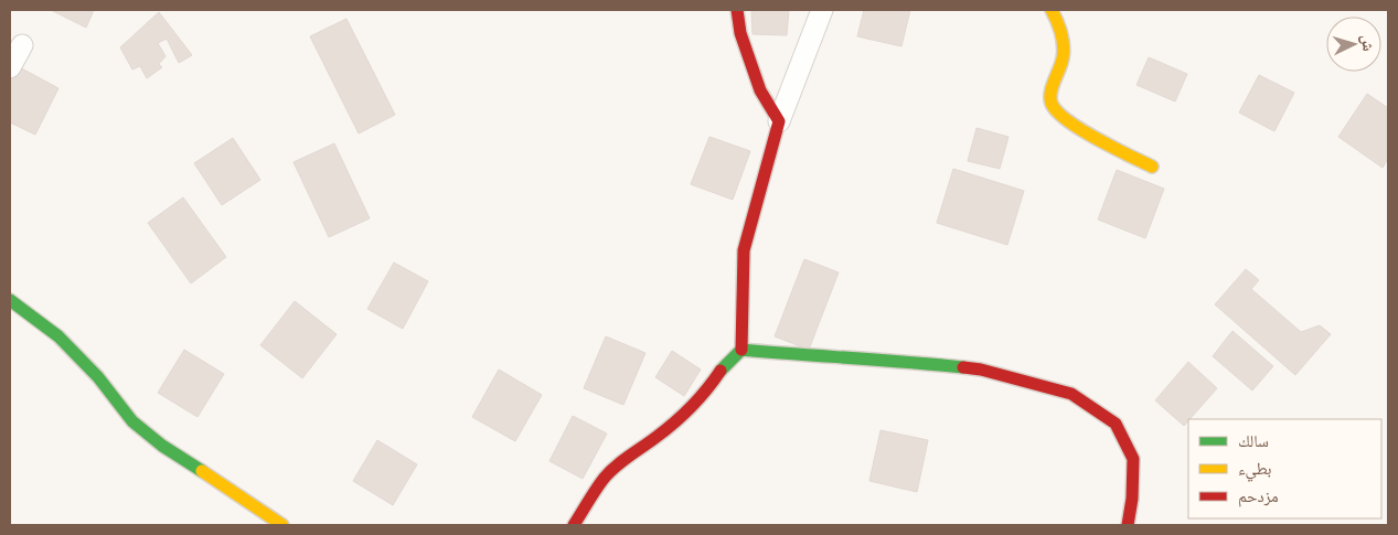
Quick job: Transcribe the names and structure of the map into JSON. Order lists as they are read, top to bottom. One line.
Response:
{"legend":["سالك","بطيء","مزدحم"],"north":"right"}
